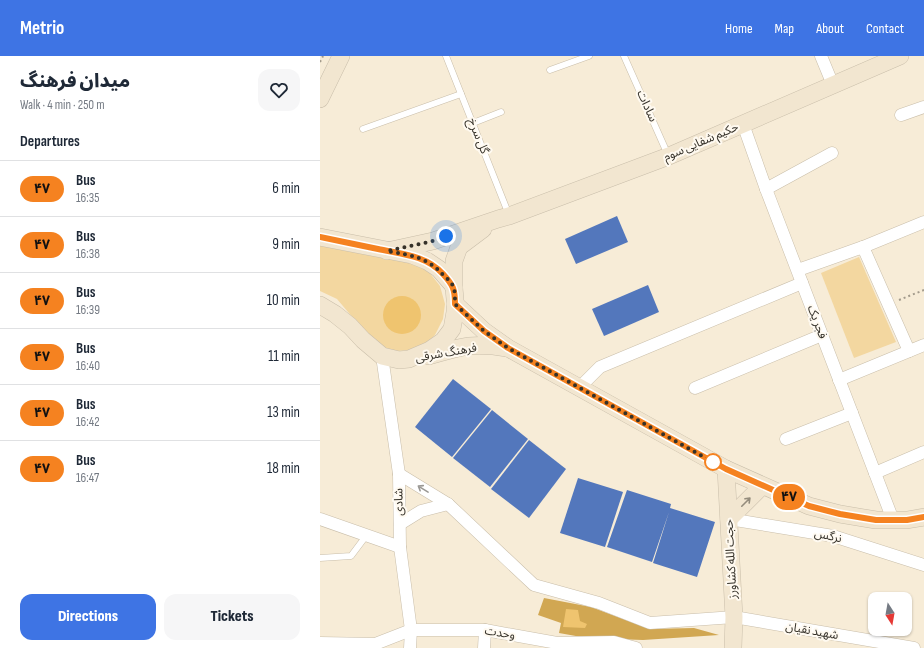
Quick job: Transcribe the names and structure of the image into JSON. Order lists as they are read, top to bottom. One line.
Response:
{"streets":{"street":["حکیم شفایی سوم","فجر یک","فرهنگ شرقی","شادی","نرگس","حجت الله کشاورز","شهید نقیان","وحدت"],"lane":["سادات","گل سرخ"]},"crossings":[["سادات","حکیم شفایی سوم"],["گل سرخ","حکیم شفایی سوم"],["حکیم شفایی سوم","فجر یک"],["فجر یک","فرهنگ شرقی"],["فرهنگ شرقی","حجت الله کشاورز"],["شادی","شهید نقیان"],["شادی","وحدت"],["نرگس","حجت الله کشاورز"],["حجت الله کشاورز","شهید نقیان"]],"lines":["bus line ۴۷"],"north":"bottom","page":{"header":"Metrio","nav":["Home","Map","About","Contact"],"heading":[["میدان فرهنگ","Walk · 4 min · 250 m"],"Departures"],"on_map":"۴۷","list":[{"mark":"۴۷","name":"Bus","note":"16:35","value":"6 min"},{"mark":"۴۷","name":"Bus","note":"16:38","value":"9 min"},{"mark":"۴۷","name":"Bus","note":"16:39","value":"10 min"},{"mark":"۴۷","name":"Bus","note":"16:40","value":"11 min"},{"mark":"۴۷","name":"Bus","note":"16:42","value":"13 min"},{"mark":"۴۷","name":"Bus","note":"16:47","value":"18 min"}],"buttons":["Directions","Tickets"]}}
